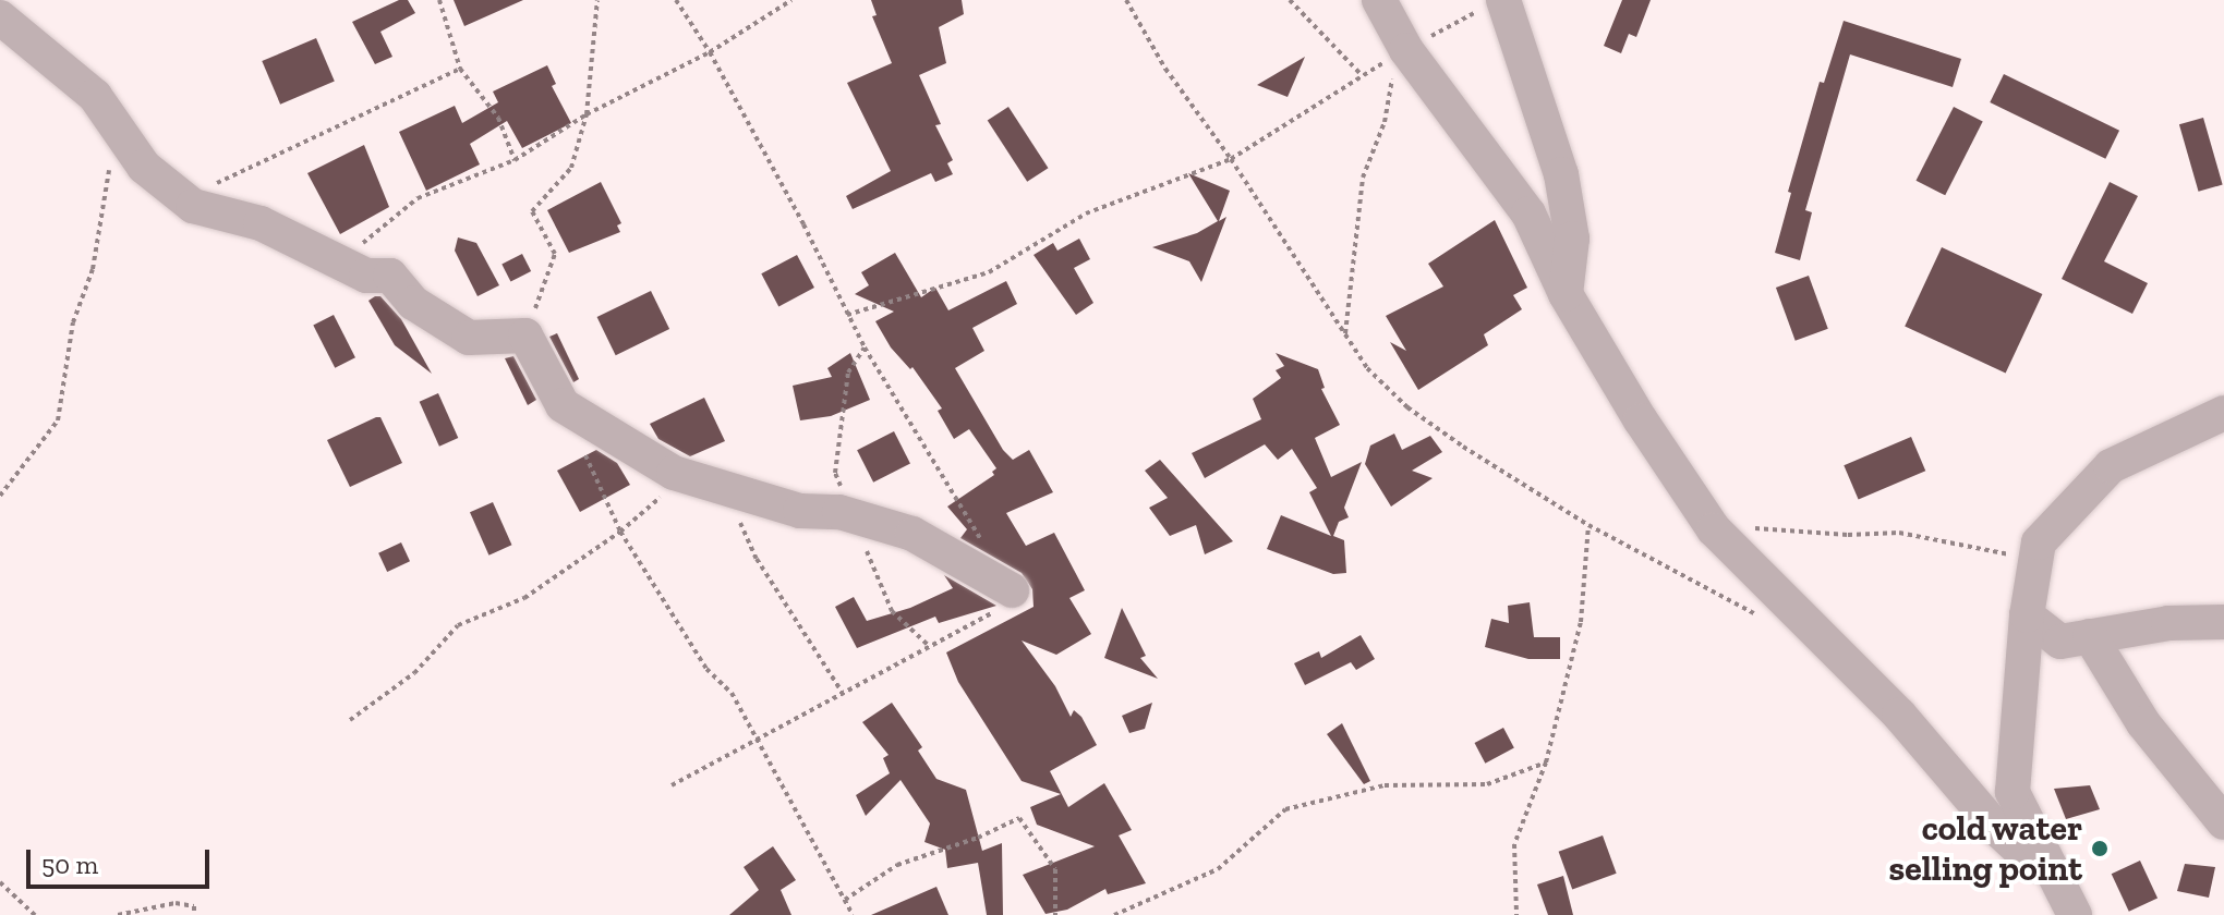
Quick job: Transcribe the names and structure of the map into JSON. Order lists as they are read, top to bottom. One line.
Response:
{"places":["cold water selling point"],"scale_bar":"50 m"}
